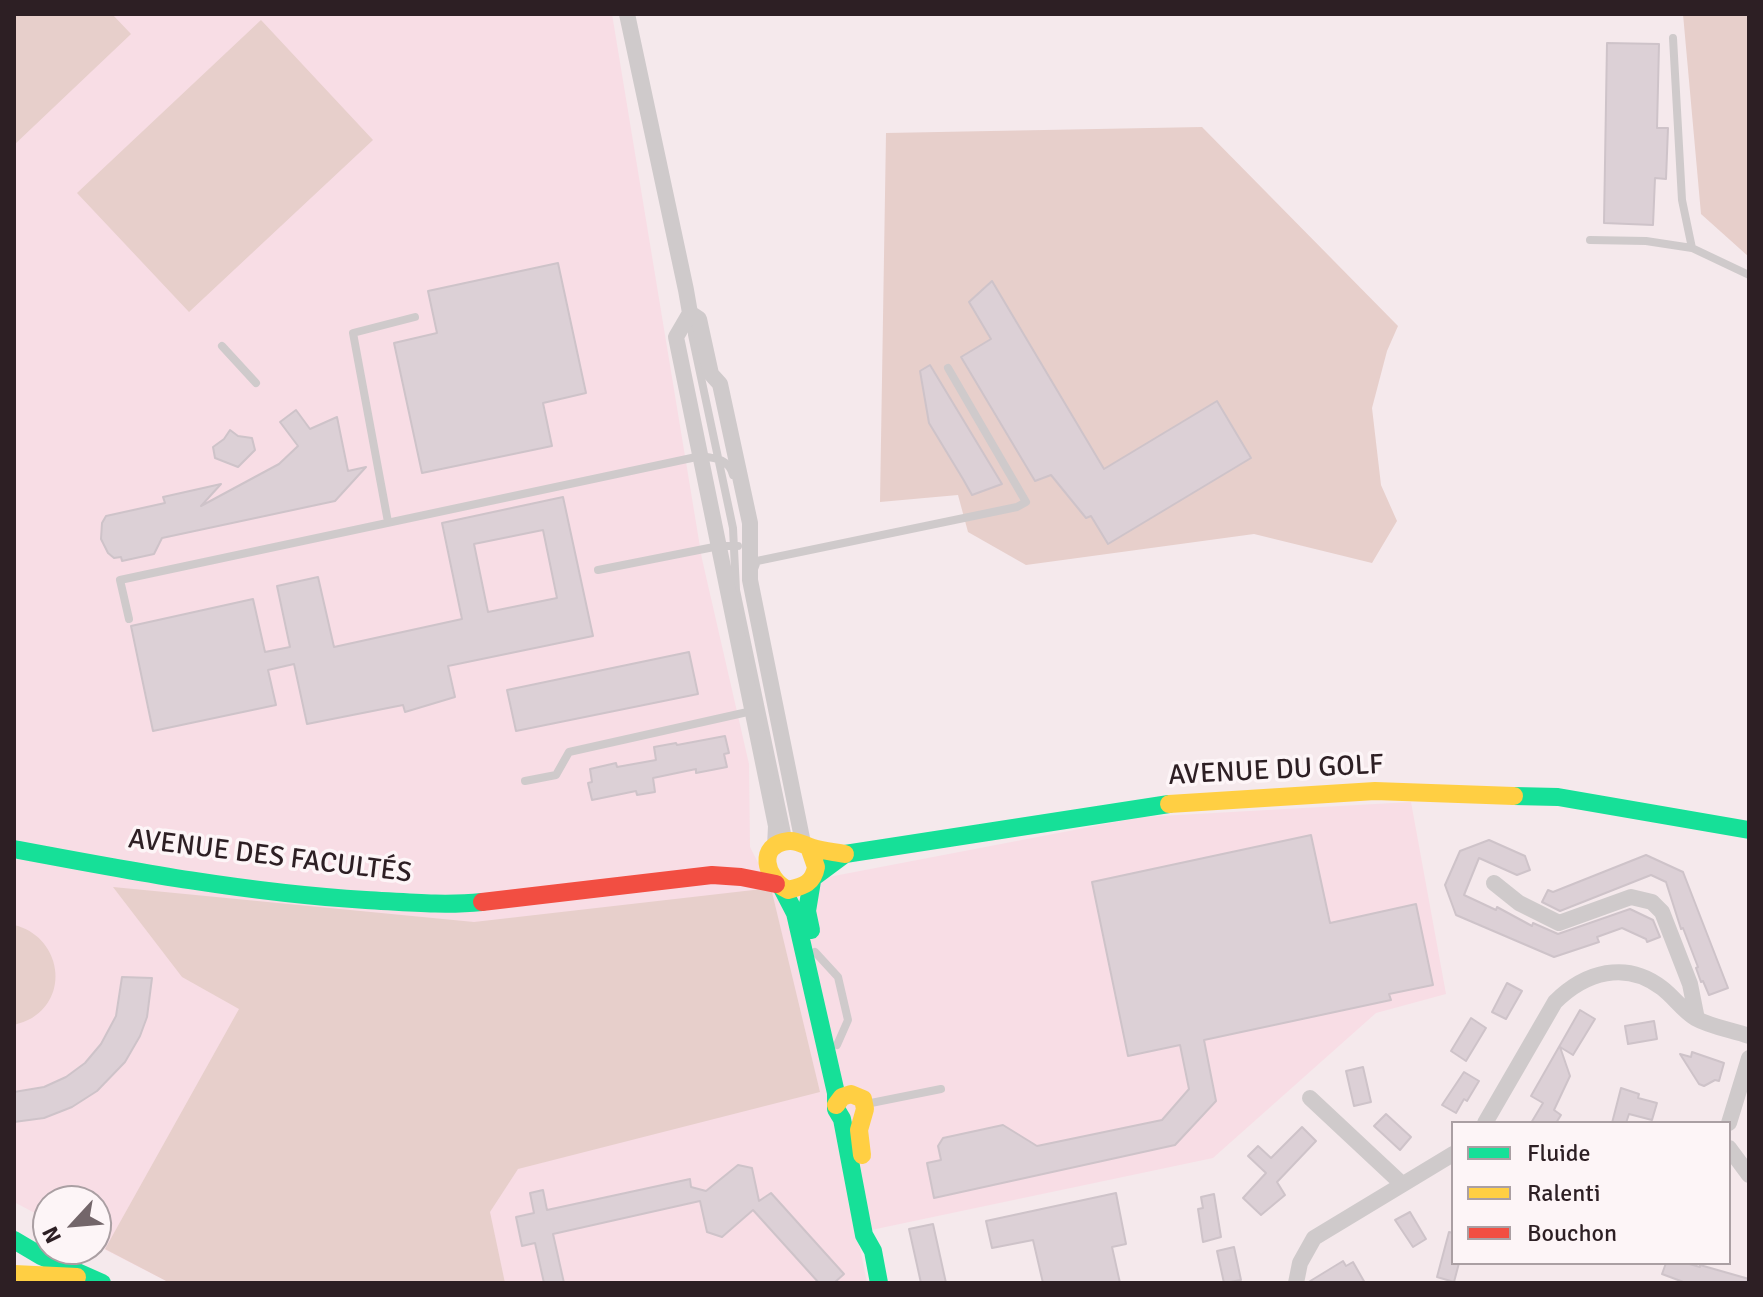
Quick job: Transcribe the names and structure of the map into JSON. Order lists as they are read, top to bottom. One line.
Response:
{"streets":{"main road":["AVENUE DU GOLF","AVENUE DES FACULTÉS"]},"crossings":[["AVENUE DU GOLF","AVENUE DES FACULTÉS"]],"legend":["Fluide","Ralenti","Bouchon"],"north":"bottom left"}
